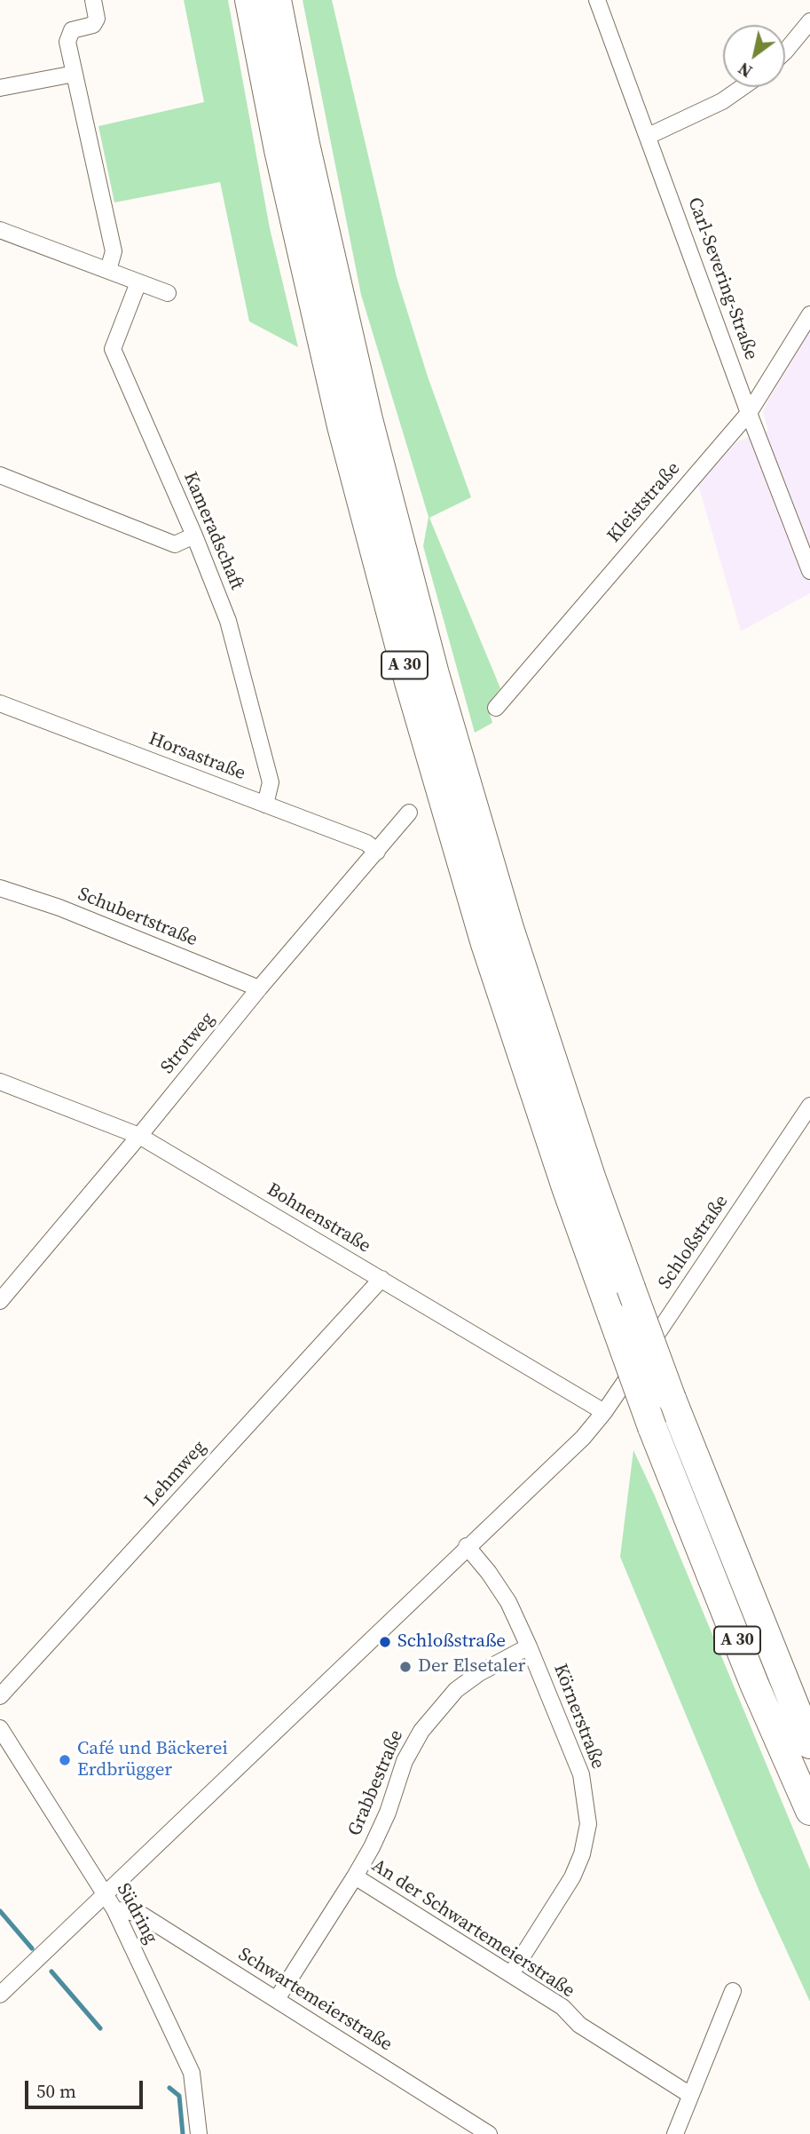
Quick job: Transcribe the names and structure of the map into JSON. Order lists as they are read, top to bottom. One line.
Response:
{"streets":{"highway":["A 30"],"street":["Carl-Severing-Straße","Kleiststraße","Kameradschaft","Horsastraße","Schubertstraße","Strotweg","Bohnenstraße","Schloßstraße","Lehmweg","Körnerstraße","Grabbestraße","Südring","An der Schwartemeierstraße","Schwartemeierstraße"]},"crossings":[["Carl-Severing-Straße","Kleiststraße"],["Kameradschaft","Horsastraße"],["Horsastraße","Strotweg"],["Schubertstraße","Strotweg"],["Strotweg","Bohnenstraße"],["Bohnenstraße","Schloßstraße"],["Bohnenstraße","Lehmweg"],["Schloßstraße","Körnerstraße"],["Schloßstraße","Südring"],["Körnerstraße","Grabbestraße"],["Körnerstraße","An der Schwartemeierstraße"],["Grabbestraße","An der Schwartemeierstraße"],["Südring","Schwartemeierstraße"],["An der Schwartemeierstraße","Schwartemeierstraße"]],"places":["Schloßstraße","Der Elsetaler","Café und Bäckerei Erdbrügger"],"scale_bar":"50 m","north":"bottom left"}
